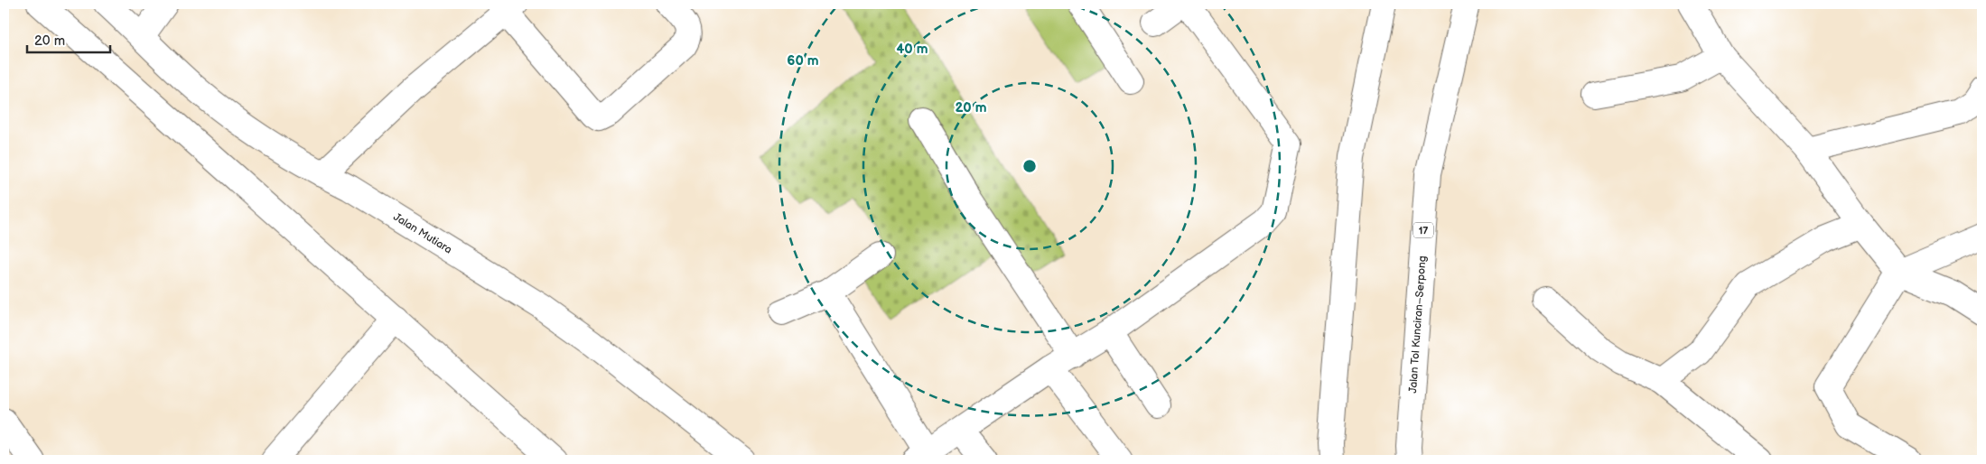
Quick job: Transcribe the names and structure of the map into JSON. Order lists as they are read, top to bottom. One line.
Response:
{"streets":{"main road":["17","Jalan Mutiara","Jalan Tol Kunciran–Serpong"]},"scale_bar":"20 m","rings":["40 m","60 m","20 m"]}
